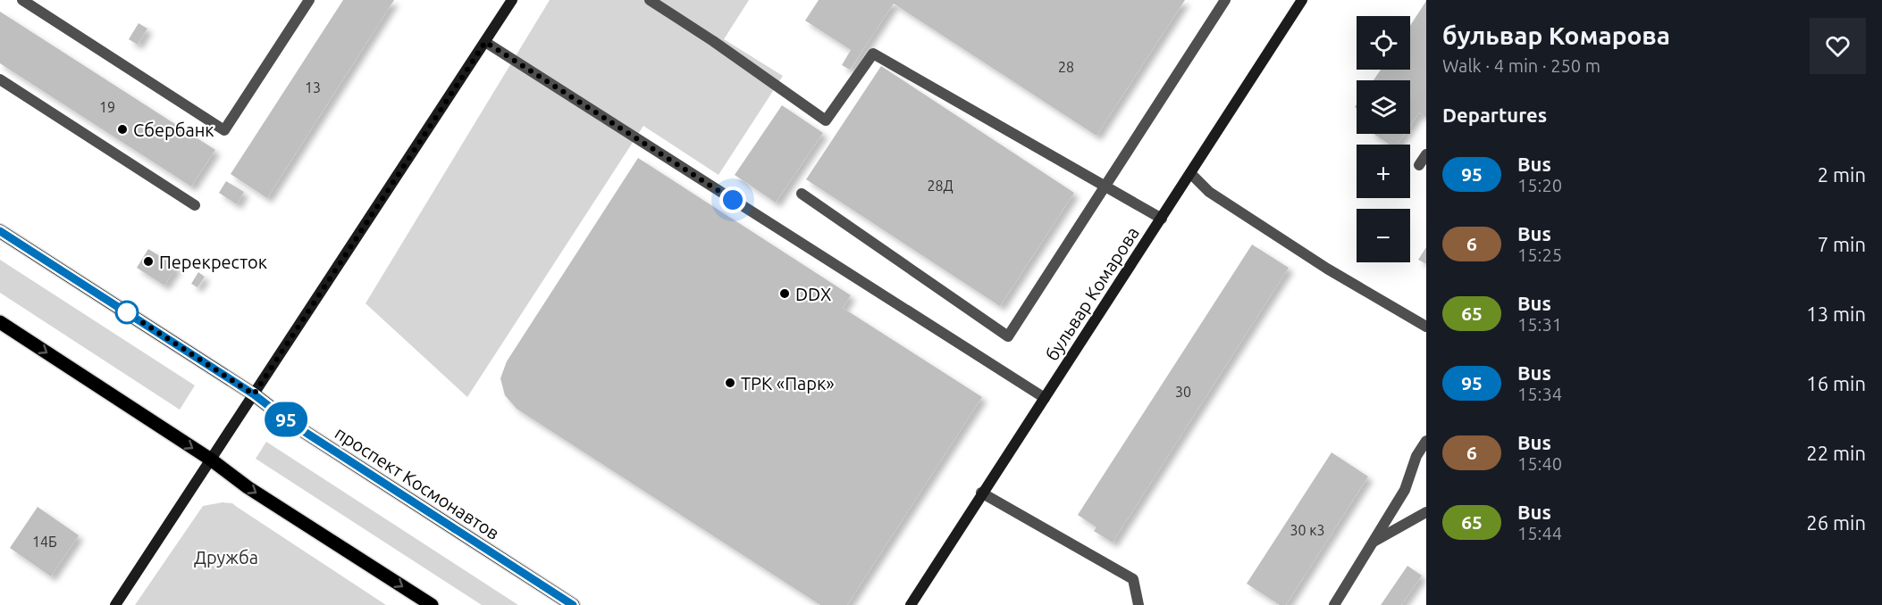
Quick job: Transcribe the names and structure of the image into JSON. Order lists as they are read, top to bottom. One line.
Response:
{"streets":{"main road":["проспект Космонавтов"],"street":["бульвар Комарова"]},"parks":["Дружба"],"places":["Сбербанк","Перекресток","DDX","ТРК «Парк»"],"lines":["bus line 95"],"house_numbers":["28","13","19","28Д","30","30 к3","14Б"],"page":{"on_map":"95","heading":[["бульвар Комарова","Walk · 4 min · 250 m"],"Departures"],"map_buttons":["+","−"],"list":[{"mark":"95","name":"Bus","note":"15:20","value":"2 min"},{"mark":"6","name":"Bus","note":"15:25","value":"7 min"},{"mark":"65","name":"Bus","note":"15:31","value":"13 min"},{"mark":"95","name":"Bus","note":"15:34","value":"16 min"},{"mark":"6","name":"Bus","note":"15:40","value":"22 min"},{"mark":"65","name":"Bus","note":"15:44","value":"26 min"}]}}
